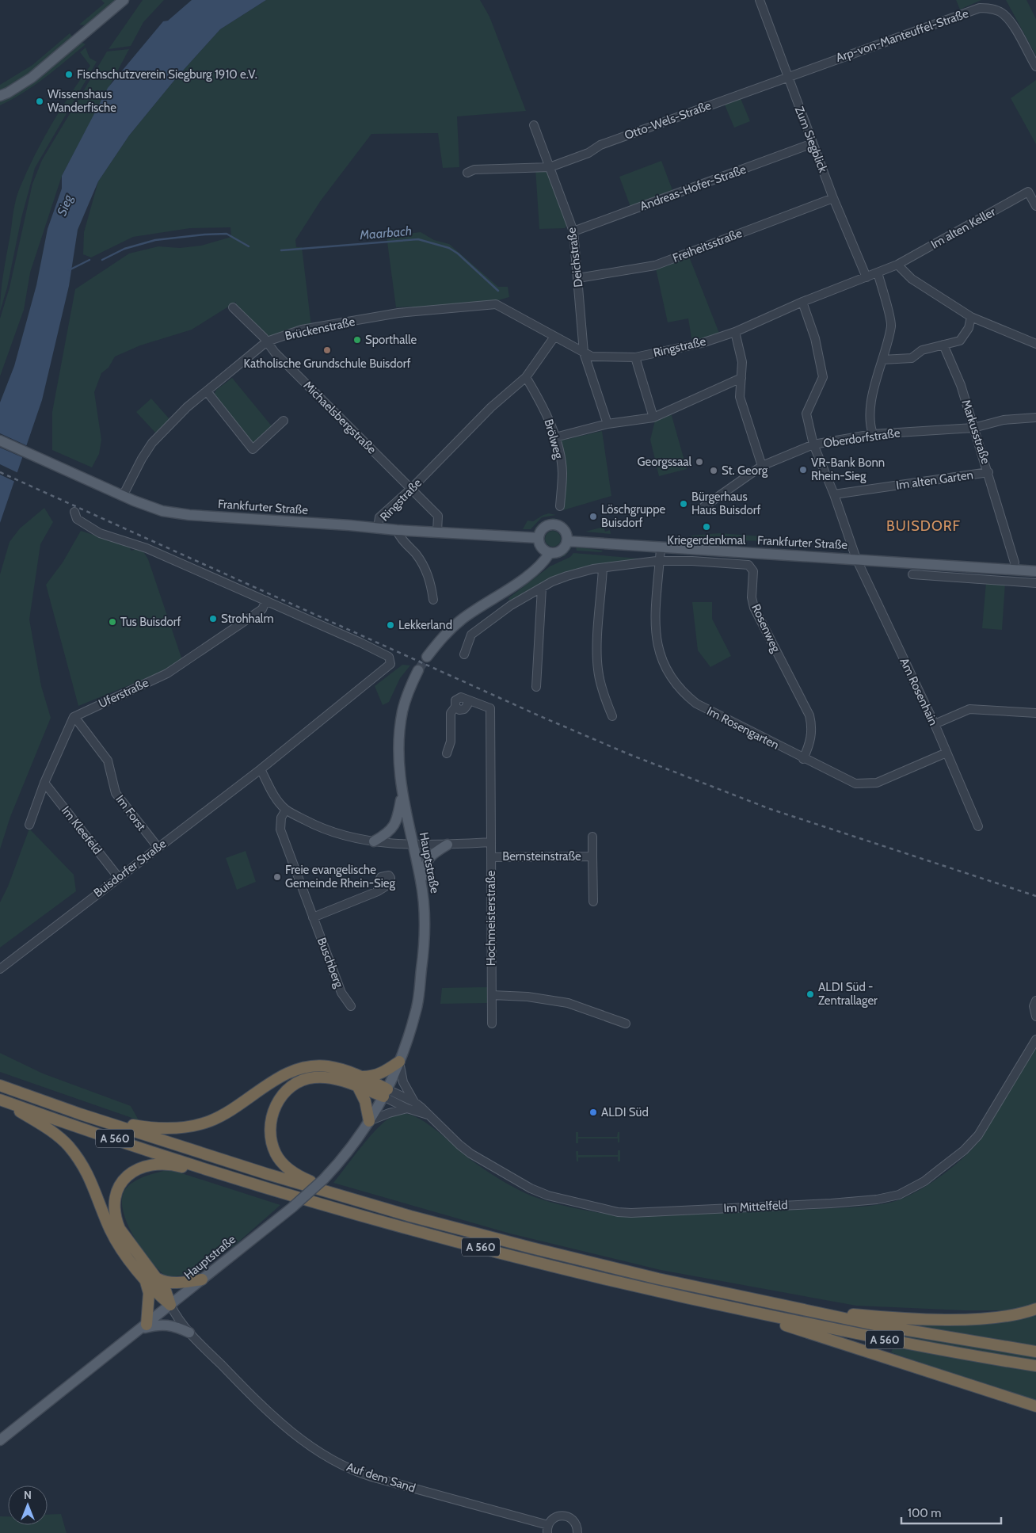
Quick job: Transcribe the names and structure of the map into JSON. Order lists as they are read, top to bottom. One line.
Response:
{"streets":{"highway":["A 560"],"main road":["Frankfurter Straße","Hauptstraße"],"street":["Arp-von-Manteuffel-Straße","Otto-Wels-Straße","Zum Siegblick","Andreas-Hofer-Straße","Im alten Keller","Freiheitsstraße","Deichstraße","Brückenstraße","Ringstraße","Michaelsbergstraße","Markusstraße","Oberdorfstraße","Brölweg","Im alten Garten","Rosenweg","Am Rosenhain","Uferstraße","Im Rosengarten","Im Forst","Im Kleefeld","Bernsteinstraße","Buisdorfer Straße","Hochmeisterstraße","Buschberg","Im Mittelfeld","Auf dem Sand"]},"crossings":[["Arp-von-Manteuffel-Straße","Otto-Wels-Straße"],["Arp-von-Manteuffel-Straße","Zum Siegblick"],["Otto-Wels-Straße","Zum Siegblick"],["Otto-Wels-Straße","Deichstraße"],["Zum Siegblick","Andreas-Hofer-Straße"],["Zum Siegblick","Freiheitsstraße"],["Zum Siegblick","Ringstraße"],["Andreas-Hofer-Straße","Deichstraße"],["Im alten Keller","Ringstraße"],["Freiheitsstraße","Deichstraße"],["Deichstraße","Ringstraße"],["Brückenstraße","Ringstraße"],["Brückenstraße","Michaelsbergstraße"],["Brückenstraße","Frankfurter Straße"],["Ringstraße","Michaelsbergstraße"],["Ringstraße","Brölweg"],["Ringstraße","Frankfurter Straße"],["Ringstraße","Am Rosenhain"],["Michaelsbergstraße","Frankfurter Straße"],["Markusstraße","Oberdorfstraße"],["Markusstraße","Im alten Garten"],["Oberdorfstraße","Am Rosenhain"],["Im alten Garten","Am Rosenhain"],["Frankfurter Straße","Am Rosenhain"],["Frankfurter Straße","Im Rosengarten"],["Rosenweg","Im Rosengarten"],["Am Rosenhain","Im Rosengarten"],["Uferstraße","Im Forst"],["Uferstraße","Buisdorfer Straße"],["Im Forst","Buisdorfer Straße"],["Im Kleefeld","Buisdorfer Straße"],["Bernsteinstraße","Hochmeisterstraße"],["Hauptstraße","Im Mittelfeld"],["Hauptstraße","Auf dem Sand"]],"districts":["BUISDORF"],"water":["Sieg","Maarbach"],"places":["Fischschutzverein Siegburg 1910 e.V.","Wissenshaus Wanderfische","Sporthalle","Katholische Grundschule Buisdorf","Georgssaal","VR-Bank Bonn Rhein-Sieg","St. Georg","Bürgerhaus Haus Buisdorf","Löschgruppe Buisdorf","Kriegerdenkmal","Strohhalm","Tus Buisdorf","Lekkerland","Freie evangelische Gemeinde Rhein-Sieg","ALDI Süd - Zentrallager","ALDI Süd"],"scale_bar":"100 m","north":"top"}
